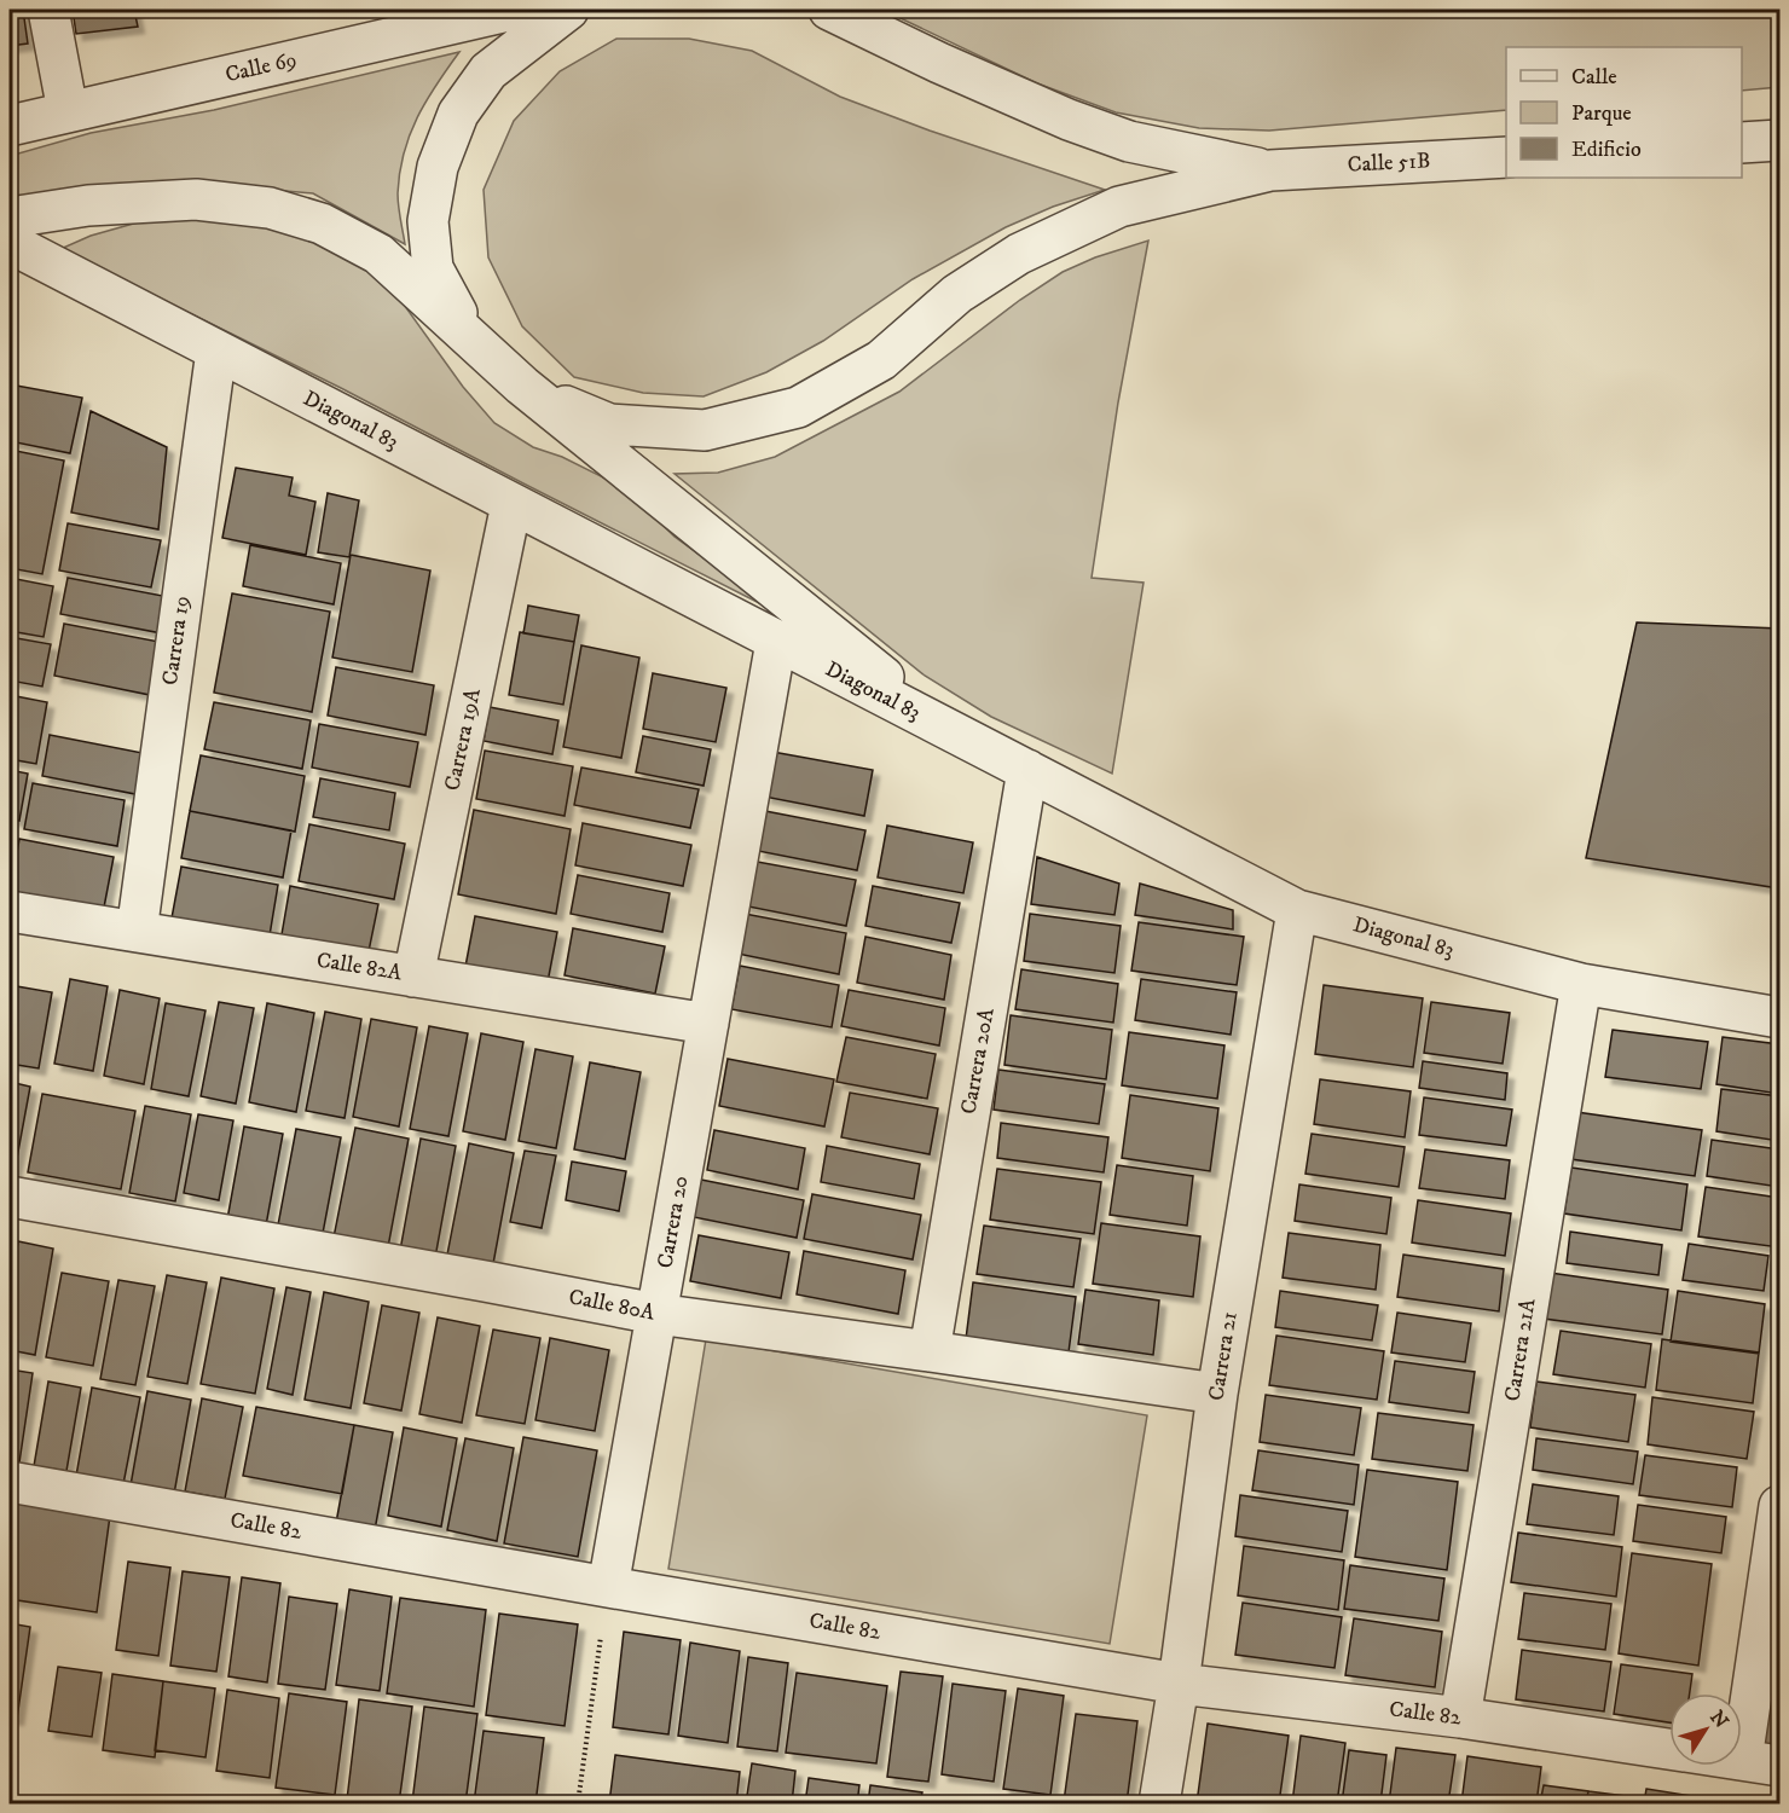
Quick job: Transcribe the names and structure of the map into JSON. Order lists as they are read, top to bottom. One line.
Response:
{"streets":{"street":["Calle 69","Calle 51B","Diagonal 83","Carrera 19","Carrera 19A","Calle 82A","Carrera 20A","Carrera 20","Calle 80A","Carrera 21A","Carrera 21","Calle 82"]},"crossings":[["Diagonal 83","Carrera 19"],["Diagonal 83","Carrera 19A"],["Diagonal 83","Carrera 20A"],["Diagonal 83","Carrera 20"],["Diagonal 83","Carrera 21A"],["Diagonal 83","Carrera 21"],["Carrera 19","Calle 82A"],["Carrera 19A","Calle 82A"],["Calle 82A","Carrera 20"],["Carrera 20A","Calle 80A"],["Carrera 20","Calle 80A"],["Carrera 20","Calle 82"],["Calle 80A","Carrera 21"],["Carrera 21A","Calle 82"],["Carrera 21","Calle 82"]],"legend":["Calle","Parque","Edificio"],"north":"top right"}
